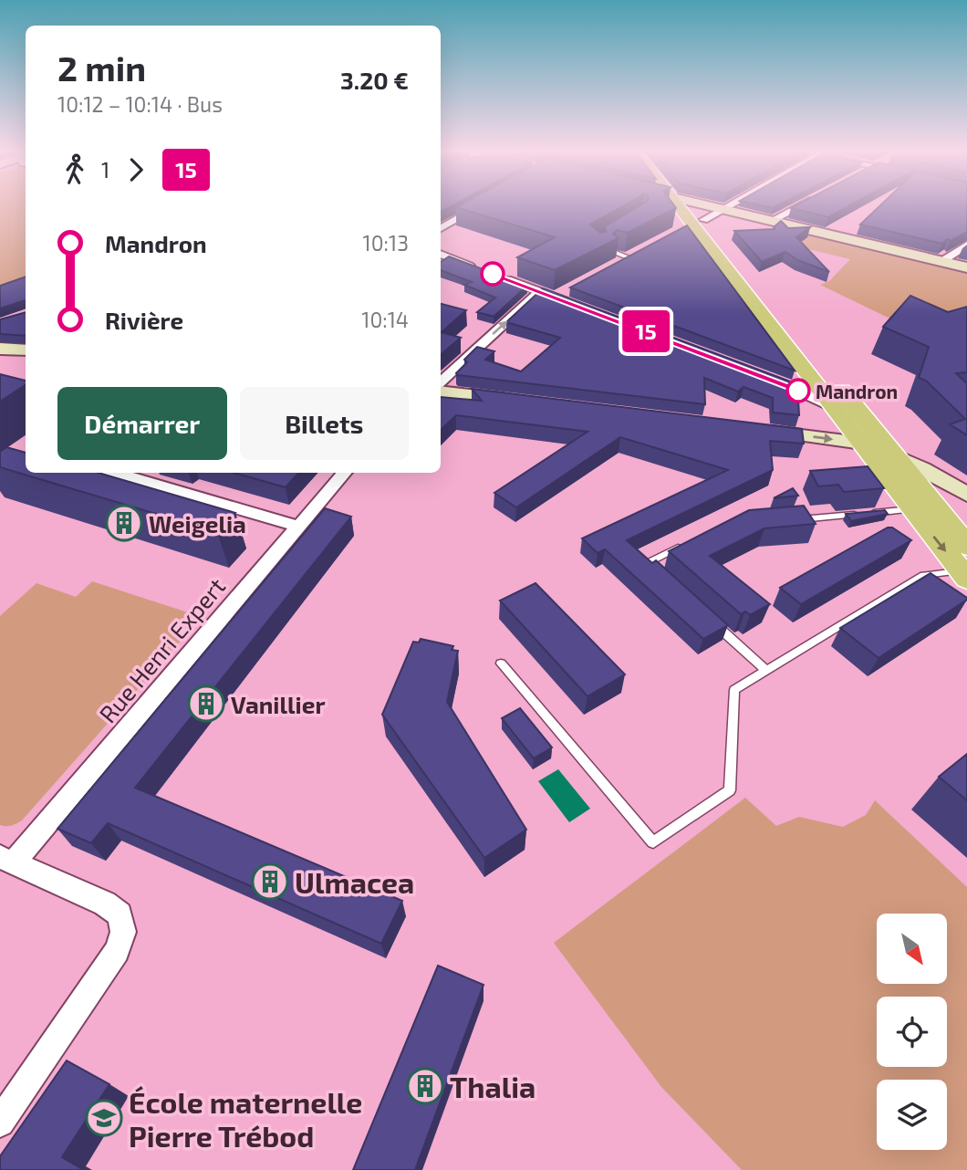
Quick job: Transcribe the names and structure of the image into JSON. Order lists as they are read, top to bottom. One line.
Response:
{"streets":{"street":["Rue Henri Expert"]},"places":{"other":["Mandron"],"building":["Weigelia","Vanillier","Ulmacea","Thalia"],"school or university":["École maternelle Pierre Trébod"]},"lines":["bus line 15"],"north":"bottom right","page":{"on_map":"15","heading":["2 min","10:12 – 10:14 · Bus","3.20 €"],"legs":["1","15"],"list":[{"name":"Mandron","value":"10:13"},{"name":"Rivière","value":"10:14"}],"buttons":["Démarrer","Billets"]}}
